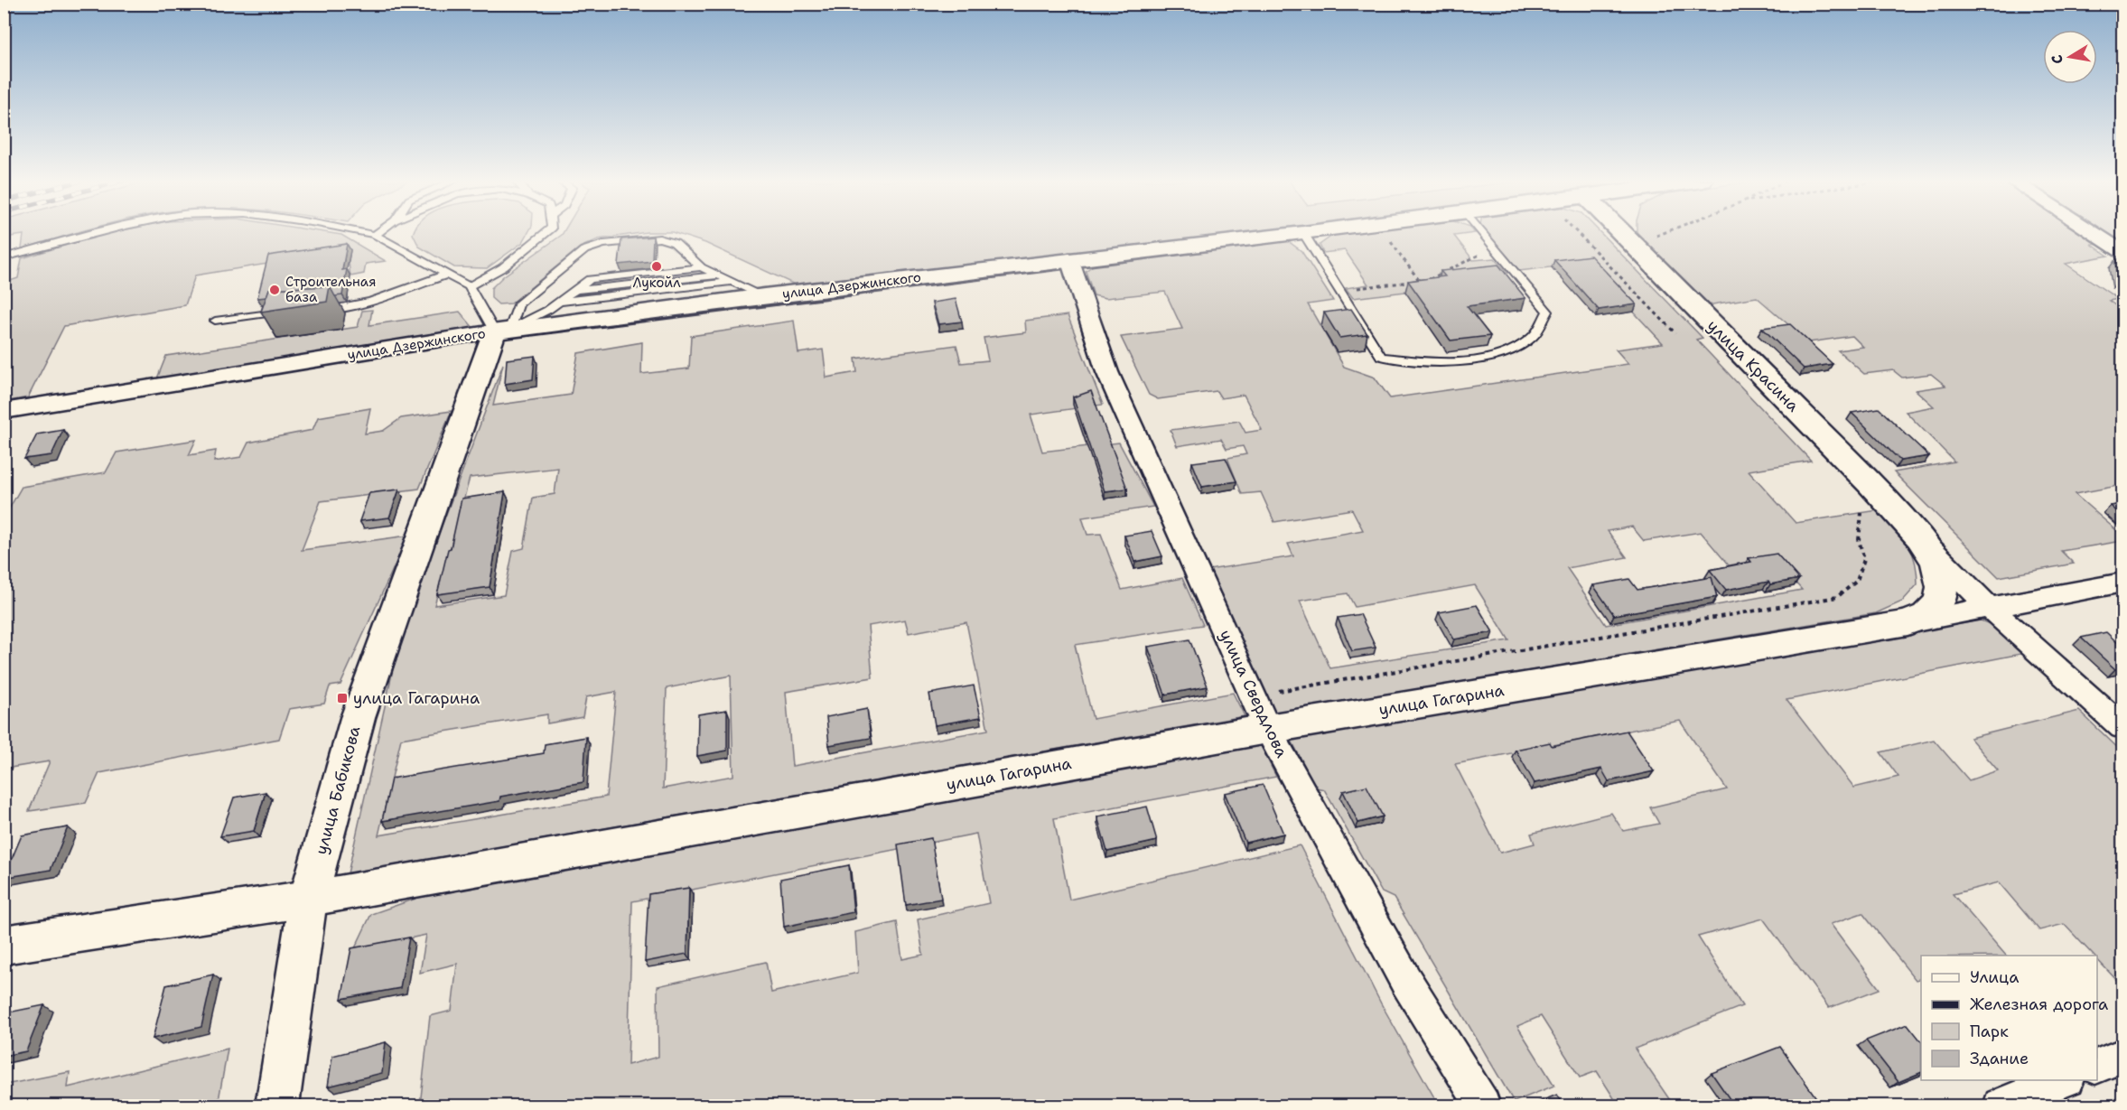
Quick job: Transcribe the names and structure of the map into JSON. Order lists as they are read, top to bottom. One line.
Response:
{"streets":{"main road":["улица Дзержинского","улица Красина","улица Гагарина","улица Бабикова"],"street":["улица Свердлова"]},"crossings":[["улица Дзержинского","улица Свердлова"],["улица Дзержинского","улица Бабикова"],["улица Красина","улица Гагарина"],["улица Свердлова","улица Гагарина"],["улица Гагарина","улица Бабикова"]],"places":{"other":["Лукойл","Строительная база"],"transit":["улица Гагарина"]},"legend":["Улица","Железная дорога","Парк","Здание"],"north":"left"}
